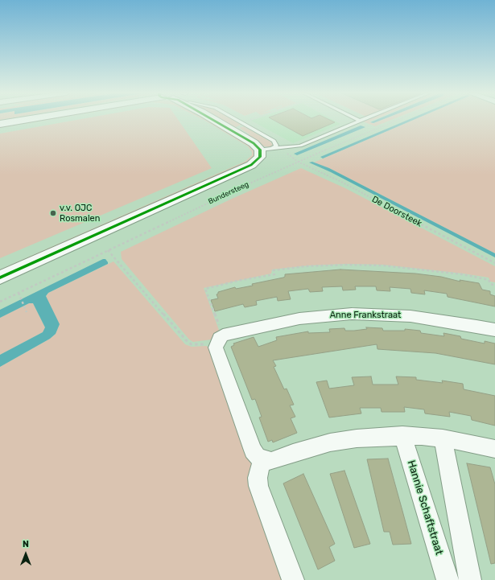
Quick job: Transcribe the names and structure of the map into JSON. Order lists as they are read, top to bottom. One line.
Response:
{"streets":{"street":["Anne Frankstraat","Hannie Schaftstraat"],"path":["Bundersteeg","De Doorsteek"]},"crossings":[["Bundersteeg","De Doorsteek"]],"places":["v.v. OJC Rosmalen"],"north":"top"}
